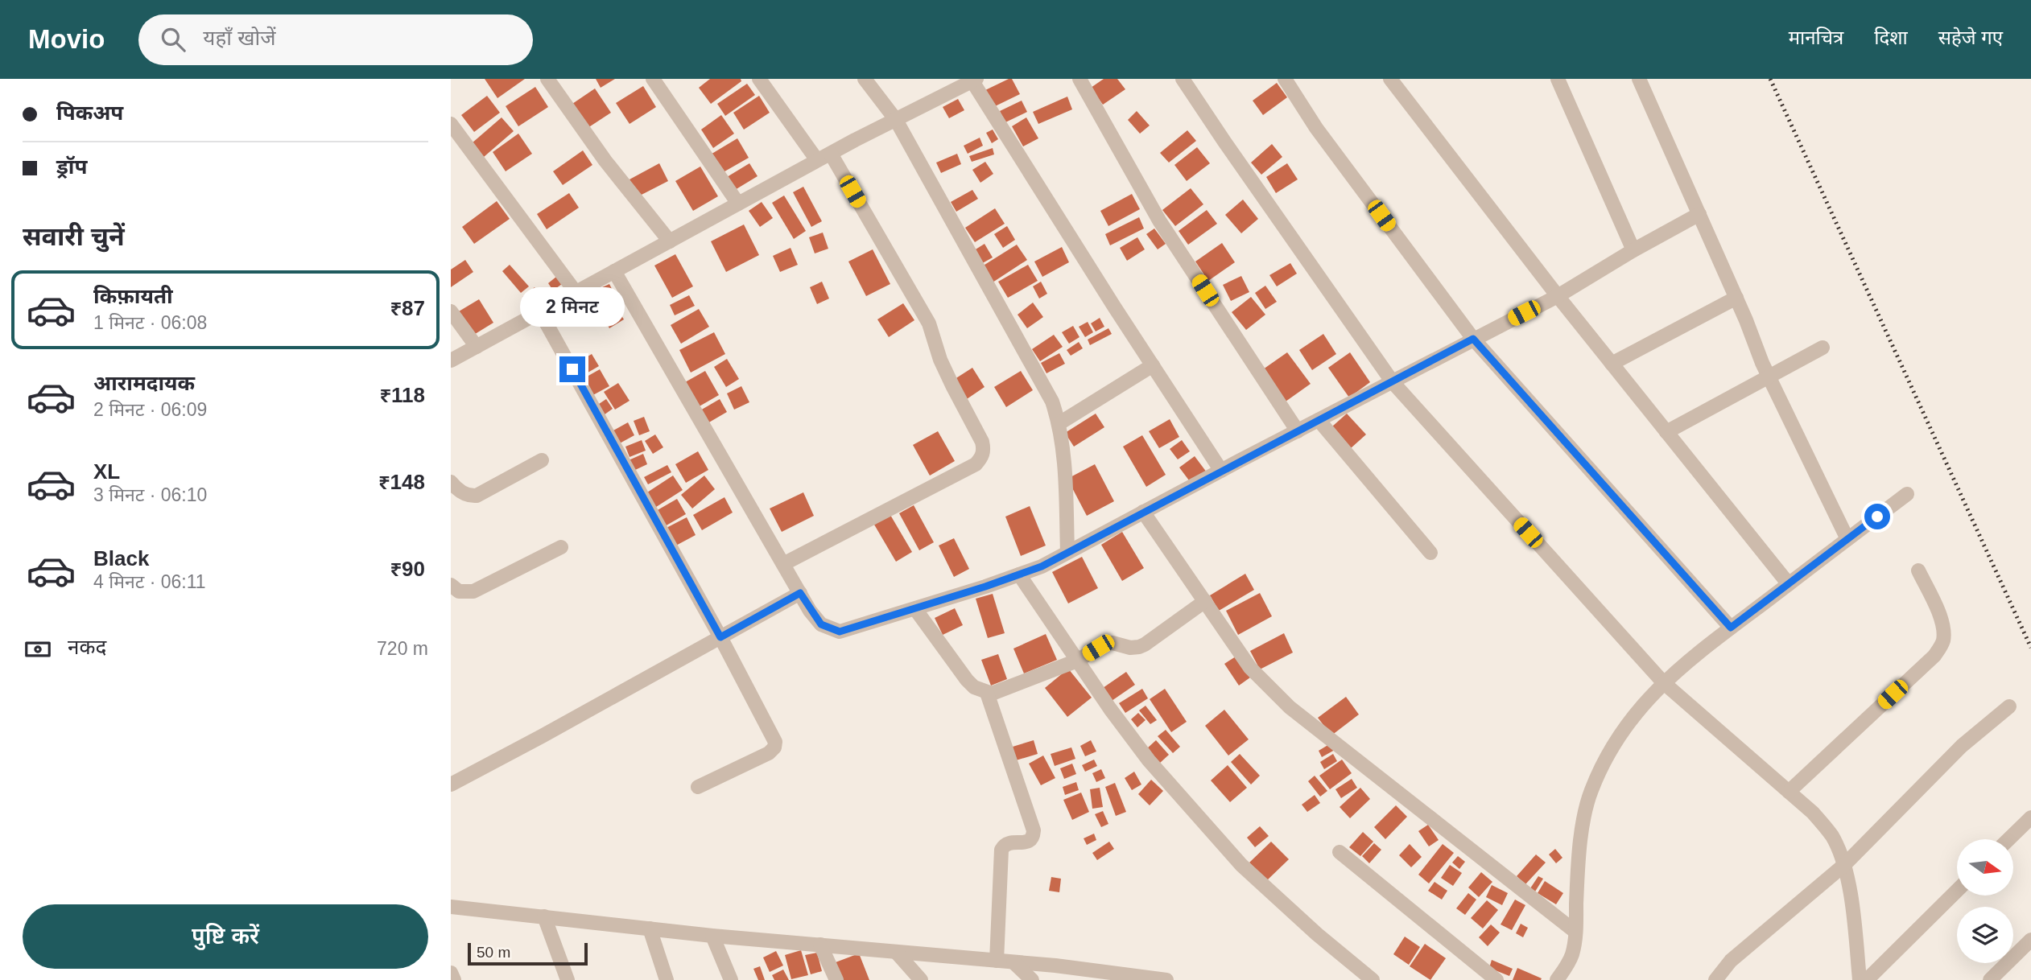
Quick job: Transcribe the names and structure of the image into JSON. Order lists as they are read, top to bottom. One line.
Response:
{"scale_bar":"50 m","north":"right","page":{"header":"Movio","search":"यहाँ खोजें","nav":["मानचित्र","दिशा","सहेजे गए"],"banner":["पिकअप","ड्रॉप"],"heading":"सवारी चुनें","list":[{"name":"किफ़ायती","note":"1 मिनट · 06:08","value":"₹87"},{"name":"आरामदायक","note":"2 मिनट · 06:09","value":"₹118"},{"name":"XL","note":"3 मिनट · 06:10","value":"₹148"},{"name":"Black","note":"4 मिनट · 06:11","value":"₹90"}],"bubble":"2 मिनट","pay":["नकद","720 m"],"buttons":"पुष्टि करें","scale":"50 m"}}
